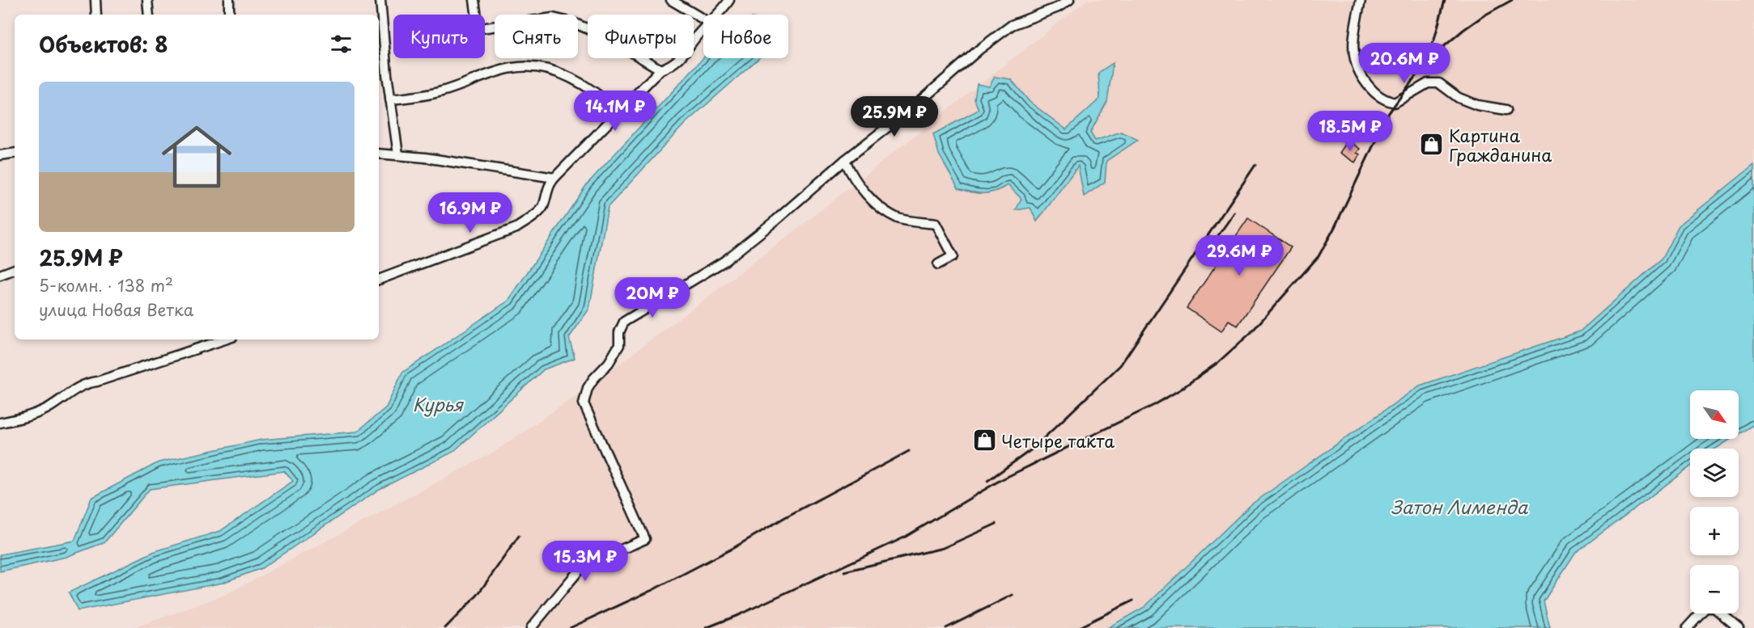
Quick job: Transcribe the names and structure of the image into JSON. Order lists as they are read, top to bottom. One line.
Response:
{"water":["Курья","Затон Лименда"],"places":{"shop":["Картина Гражданина","Четыре такта"]},"north":"bottom right","page":{"chip":["Купить","Снять","Фильтры","Новое"],"heading":"Объектов: 8","price":["20.6M ₽","14.1M ₽","25.9M ₽","18.5M ₽","16.9M ₽","29.6M ₽","20M ₽","15.3M ₽"],"list":[{"name":"25.9M ₽","note":"5-комн. · 138 m² · улица Новая Ветка"}],"map_buttons":["+","−"]}}
